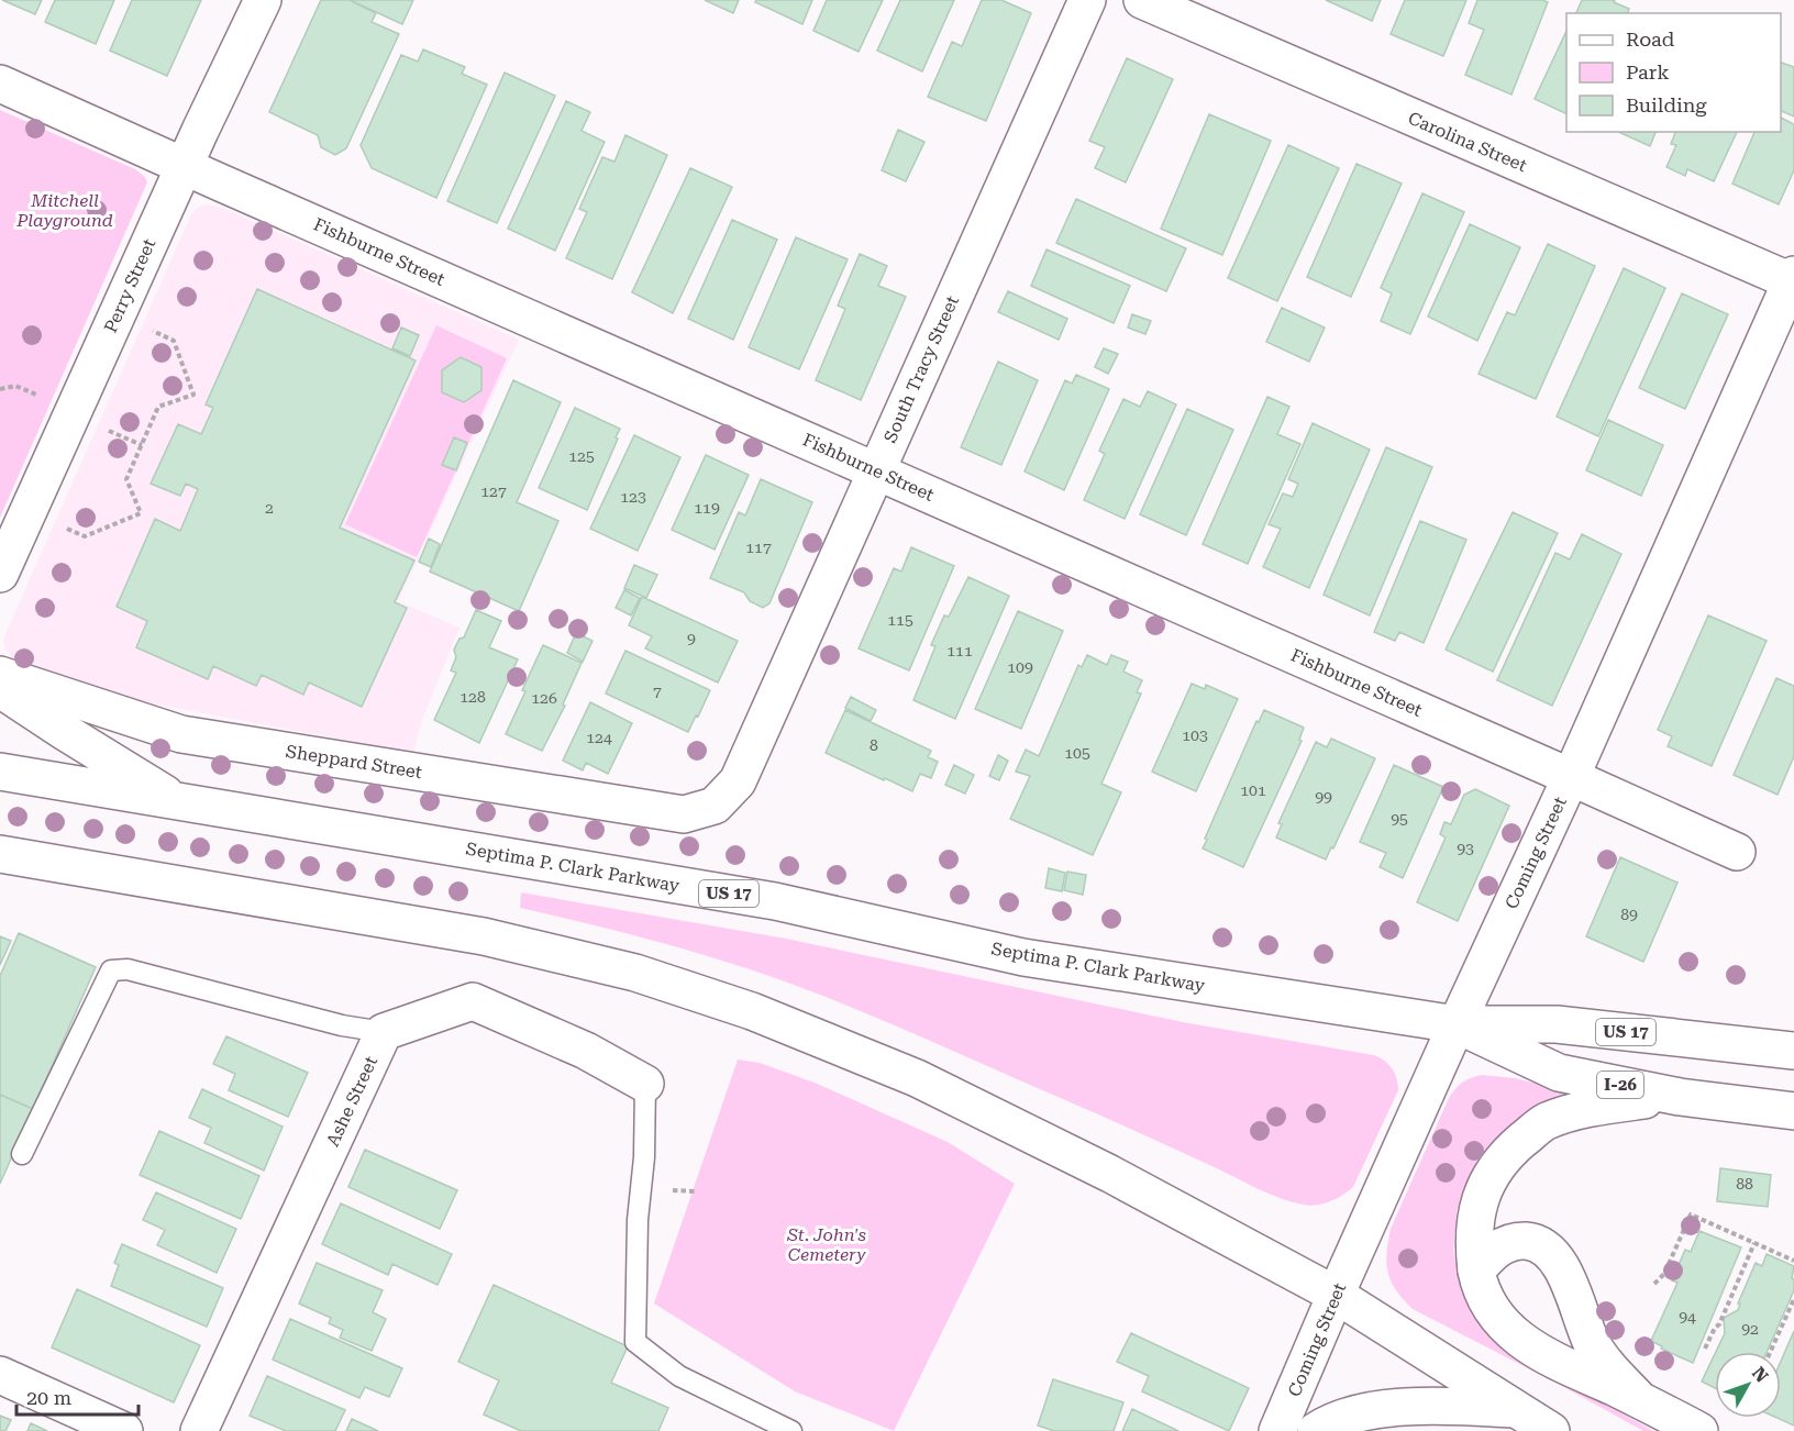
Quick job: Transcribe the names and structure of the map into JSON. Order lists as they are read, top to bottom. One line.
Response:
{"streets":{"main road":["Carolina Street","Fishburne Street","Perry Street","South Tracy Street","Sheppard Street","Coming Street","Septima P. Clark Parkway","US 17","I-26","Ashe Street"]},"crossings":[["Carolina Street","Coming Street"],["Fishburne Street","Perry Street"],["Fishburne Street","South Tracy Street"],["Fishburne Street","Coming Street"],["South Tracy Street","Sheppard Street"],["Coming Street","Septima P. Clark Parkway"],["Coming Street","US 17"],["Coming Street","I-26"],["Septima P. Clark Parkway","US 17"],["Septima P. Clark Parkway","I-26"],["US 17","I-26"]],"parks":["Mitchell Playground","St. John's Cemetery"],"house_numbers":["125","127","123","2","119","117","115","9","111","109","7","128","126","103","124","8","105","101","99","95","93","89","88","94","92"],"legend":["Road","Park","Building"],"scale_bar":"20 m","north":"top right"}
